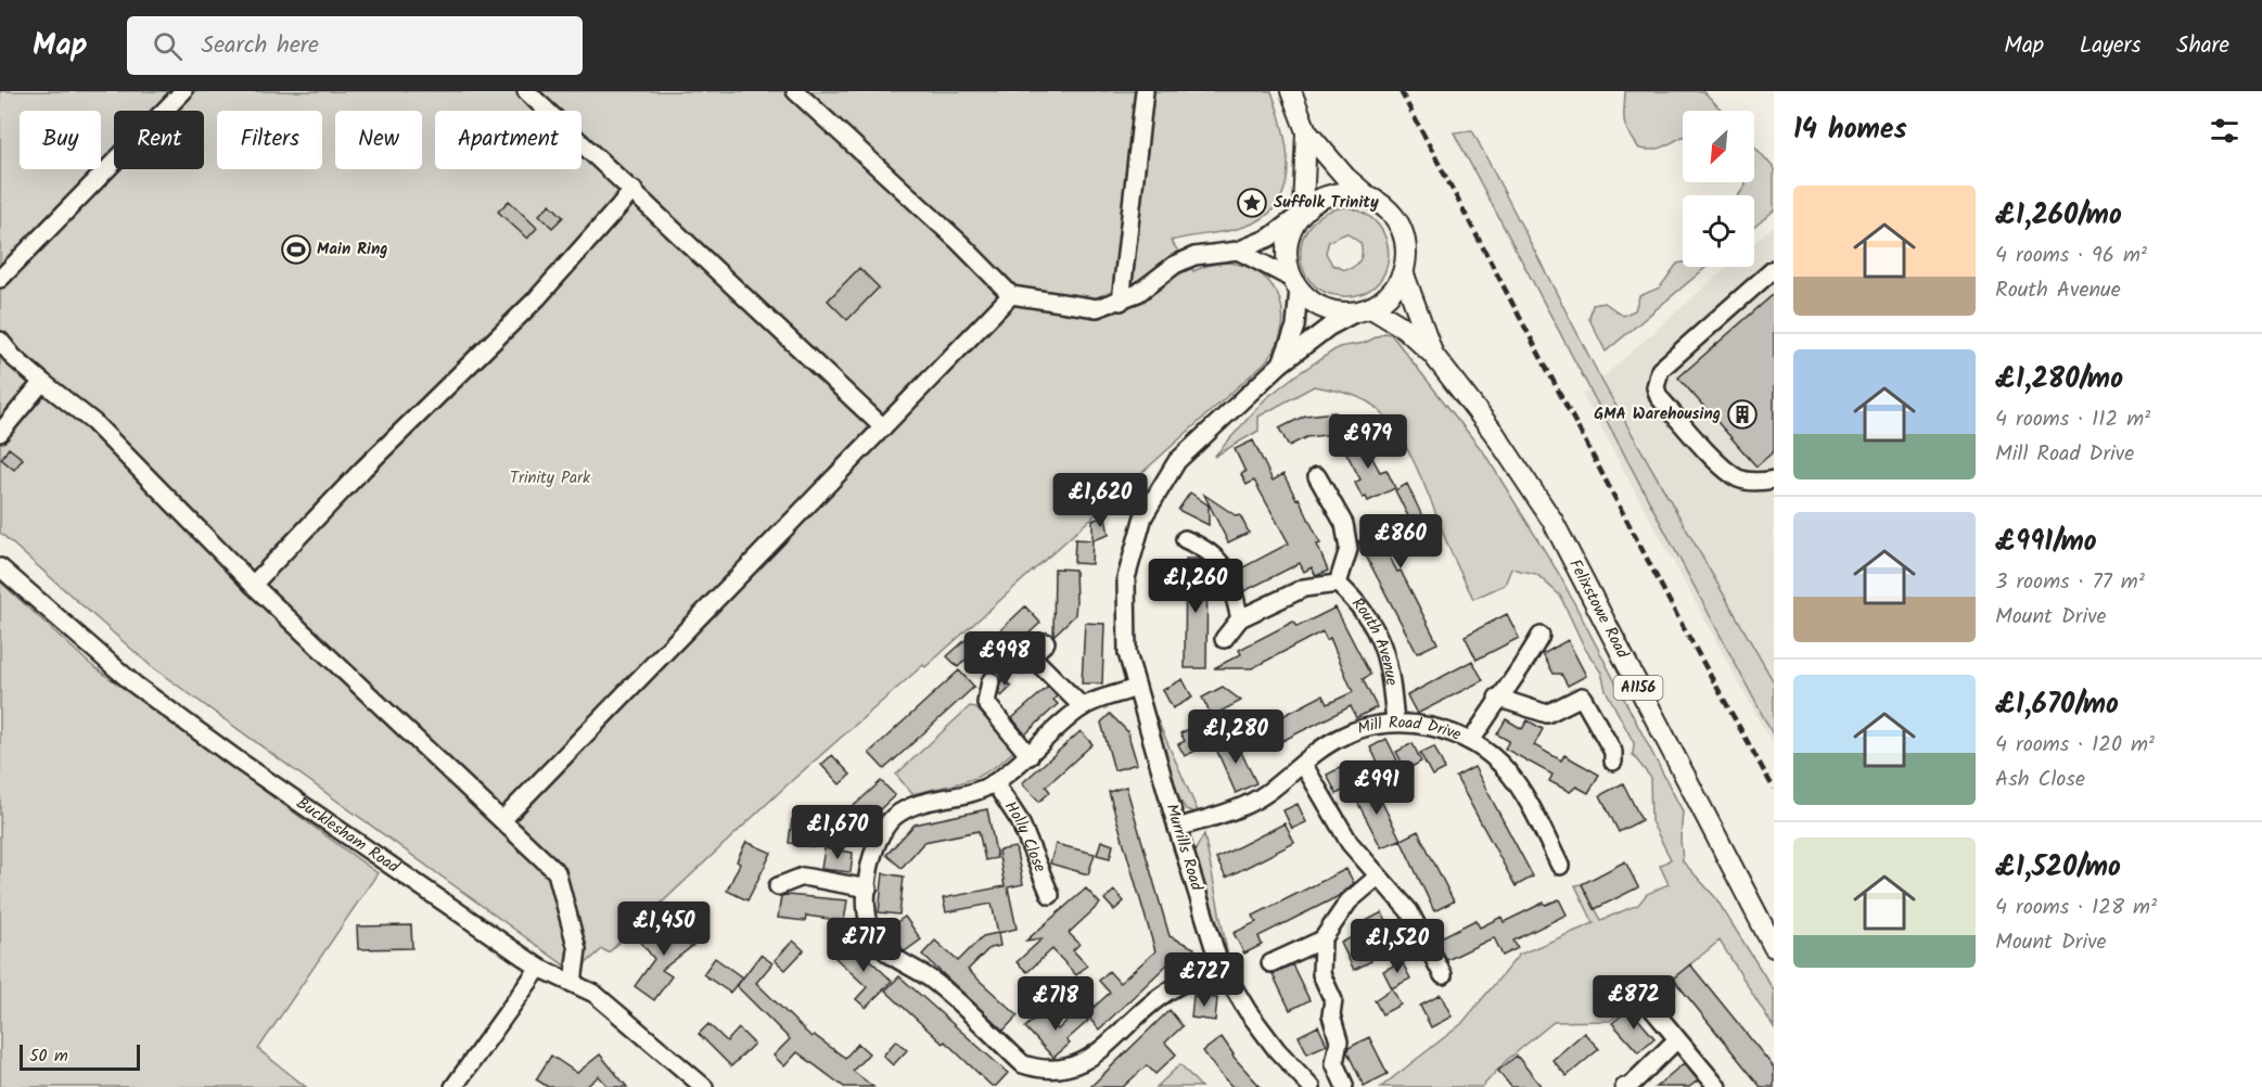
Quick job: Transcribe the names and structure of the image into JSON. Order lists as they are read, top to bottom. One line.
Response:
{"streets":{"main road":["Felixstowe Road","A1156"],"street":["Routh Avenue","Mill Road Drive","Bucklesham Road","Holly Close","Murrills Road"]},"crossings":[["Felixstowe Road","Murrills Road"],["Routh Avenue","Mill Road Drive"],["Mill Road Drive","Murrills Road"]],"parks":["Trinity Park"],"places":{"place":["Suffolk Trinity"],"sports":["Main Ring"],"building":["GMA Warehousing"]},"scale_bar":"50 m","north":"bottom left","page":{"header":"Map","search":"Search here","nav":["Map","Layers","Share"],"heading":"14 homes","chip":["Buy","Rent","Filters","New","Apartment"],"list":[{"name":"£1,260/mo","note":"4 rooms · 96 m² · Routh Avenue"},{"name":"£1,280/mo","note":"4 rooms · 112 m² · Mill Road Drive"},{"name":"£991/mo","note":"3 rooms · 77 m² · Mount Drive"},{"name":"£1,670/mo","note":"4 rooms · 120 m² · Ash Close"},{"name":"£1,520/mo","note":"4 rooms · 128 m² · Mount Drive"}],"price":["£979","£1,620","£860","£1,260","£998","£1,280","£991","£1,670","£1,450","£717","£1,520","£727","£872","£718"],"scale":"50 m"}}
